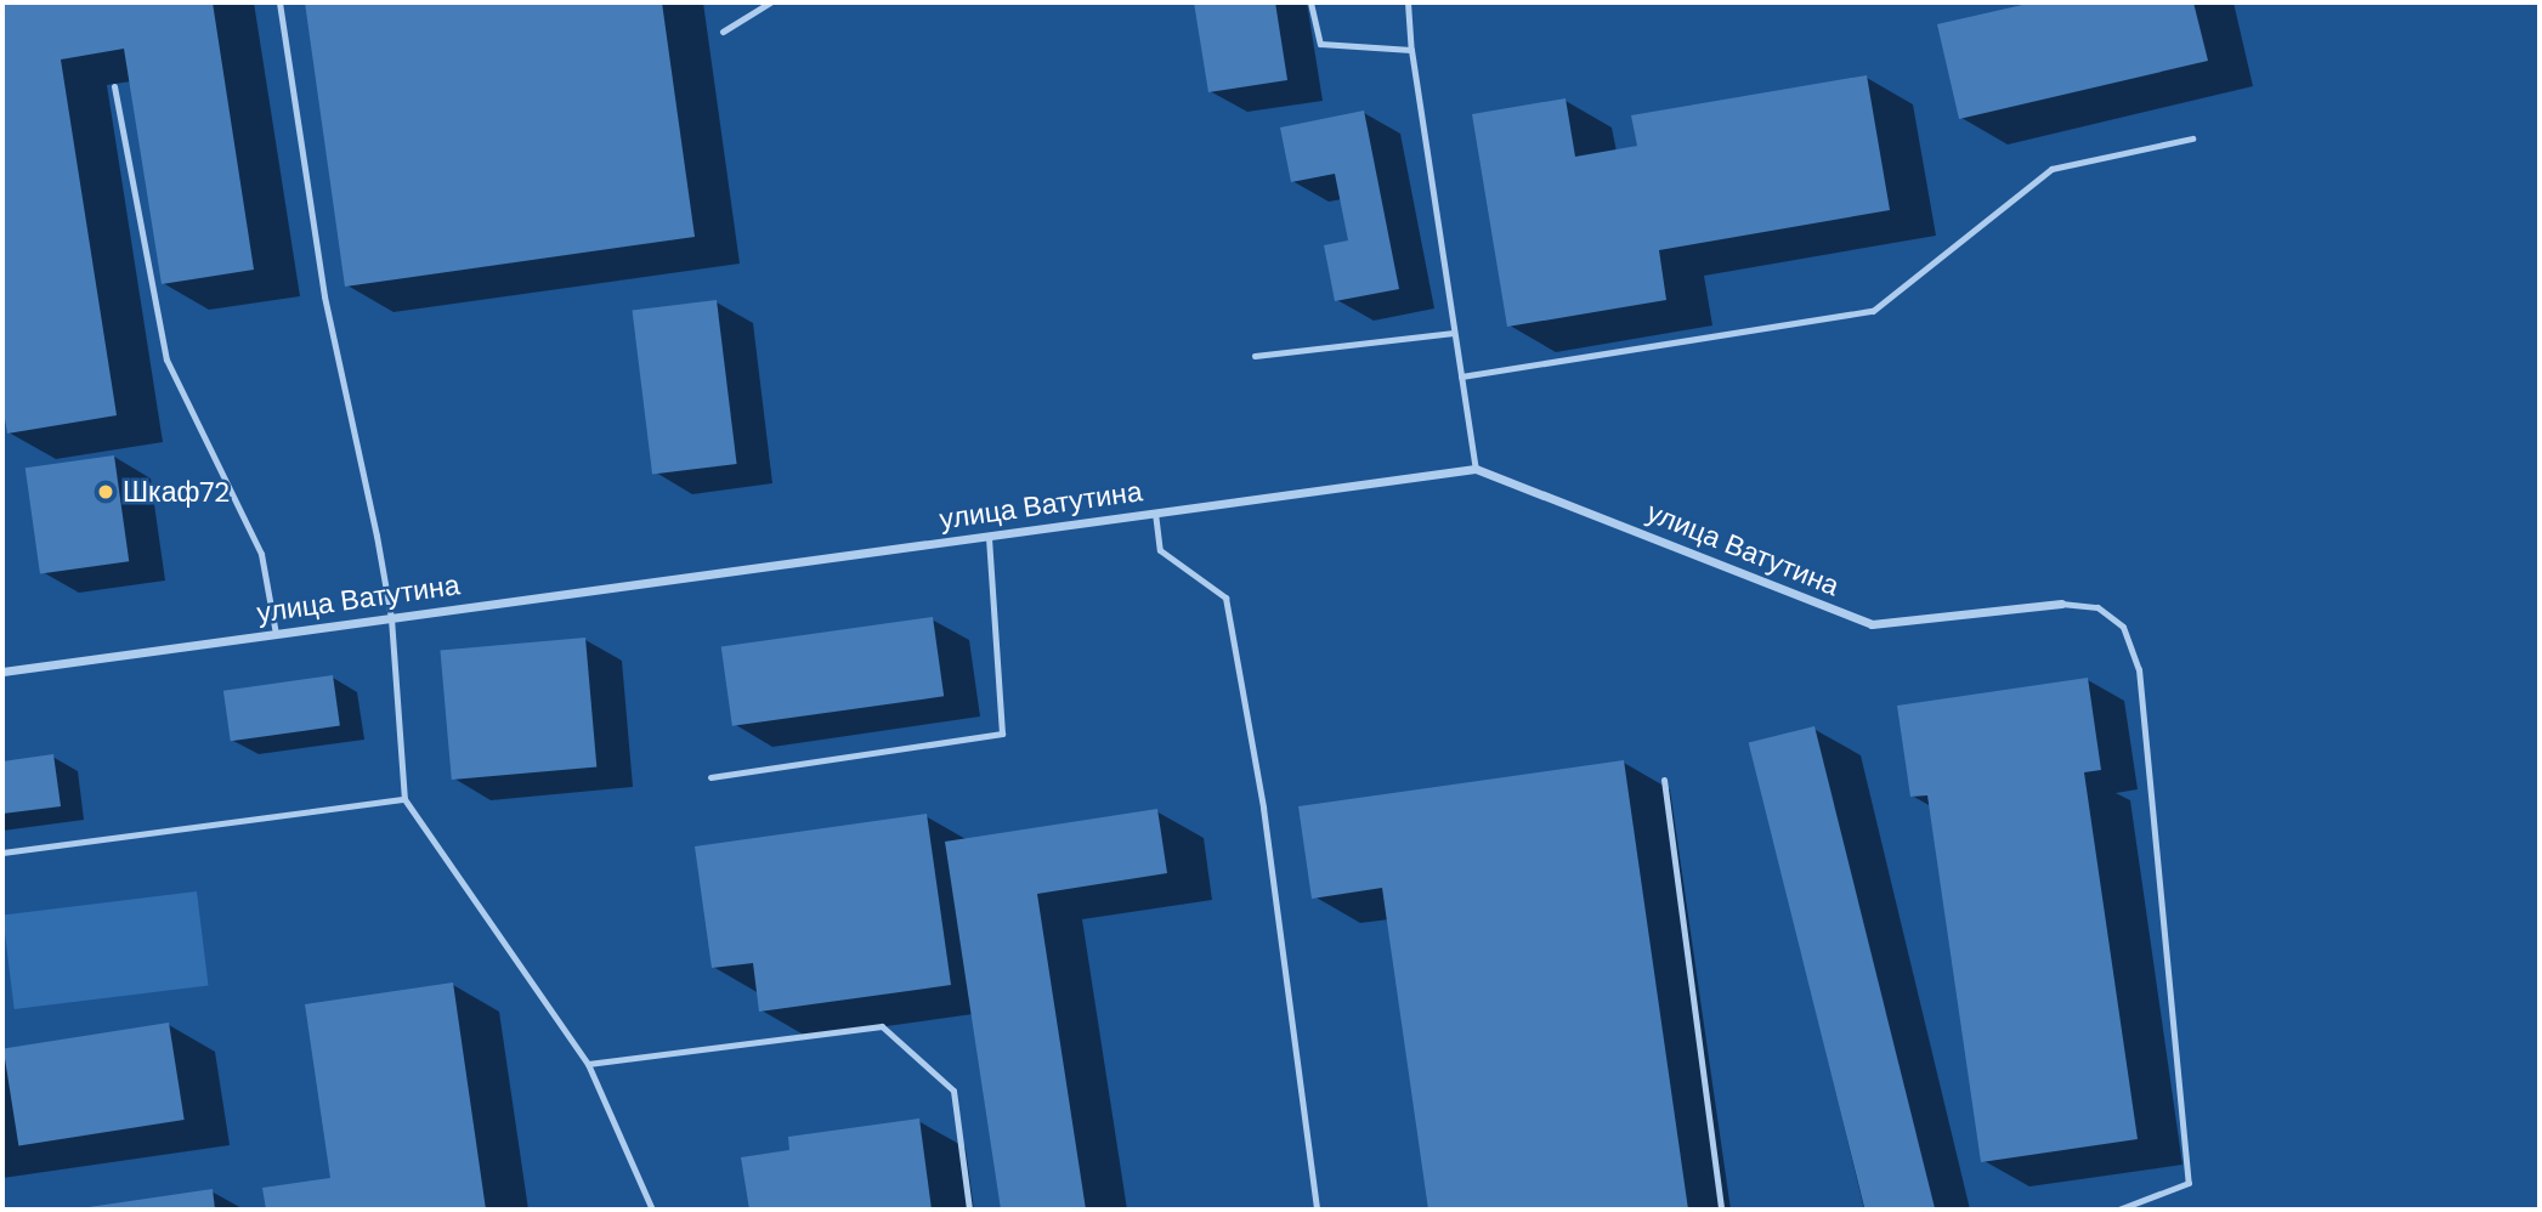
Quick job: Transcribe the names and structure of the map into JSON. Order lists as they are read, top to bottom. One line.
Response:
{"streets":{"street":["улица Ватутина"]},"places":["Шкаф72"]}
